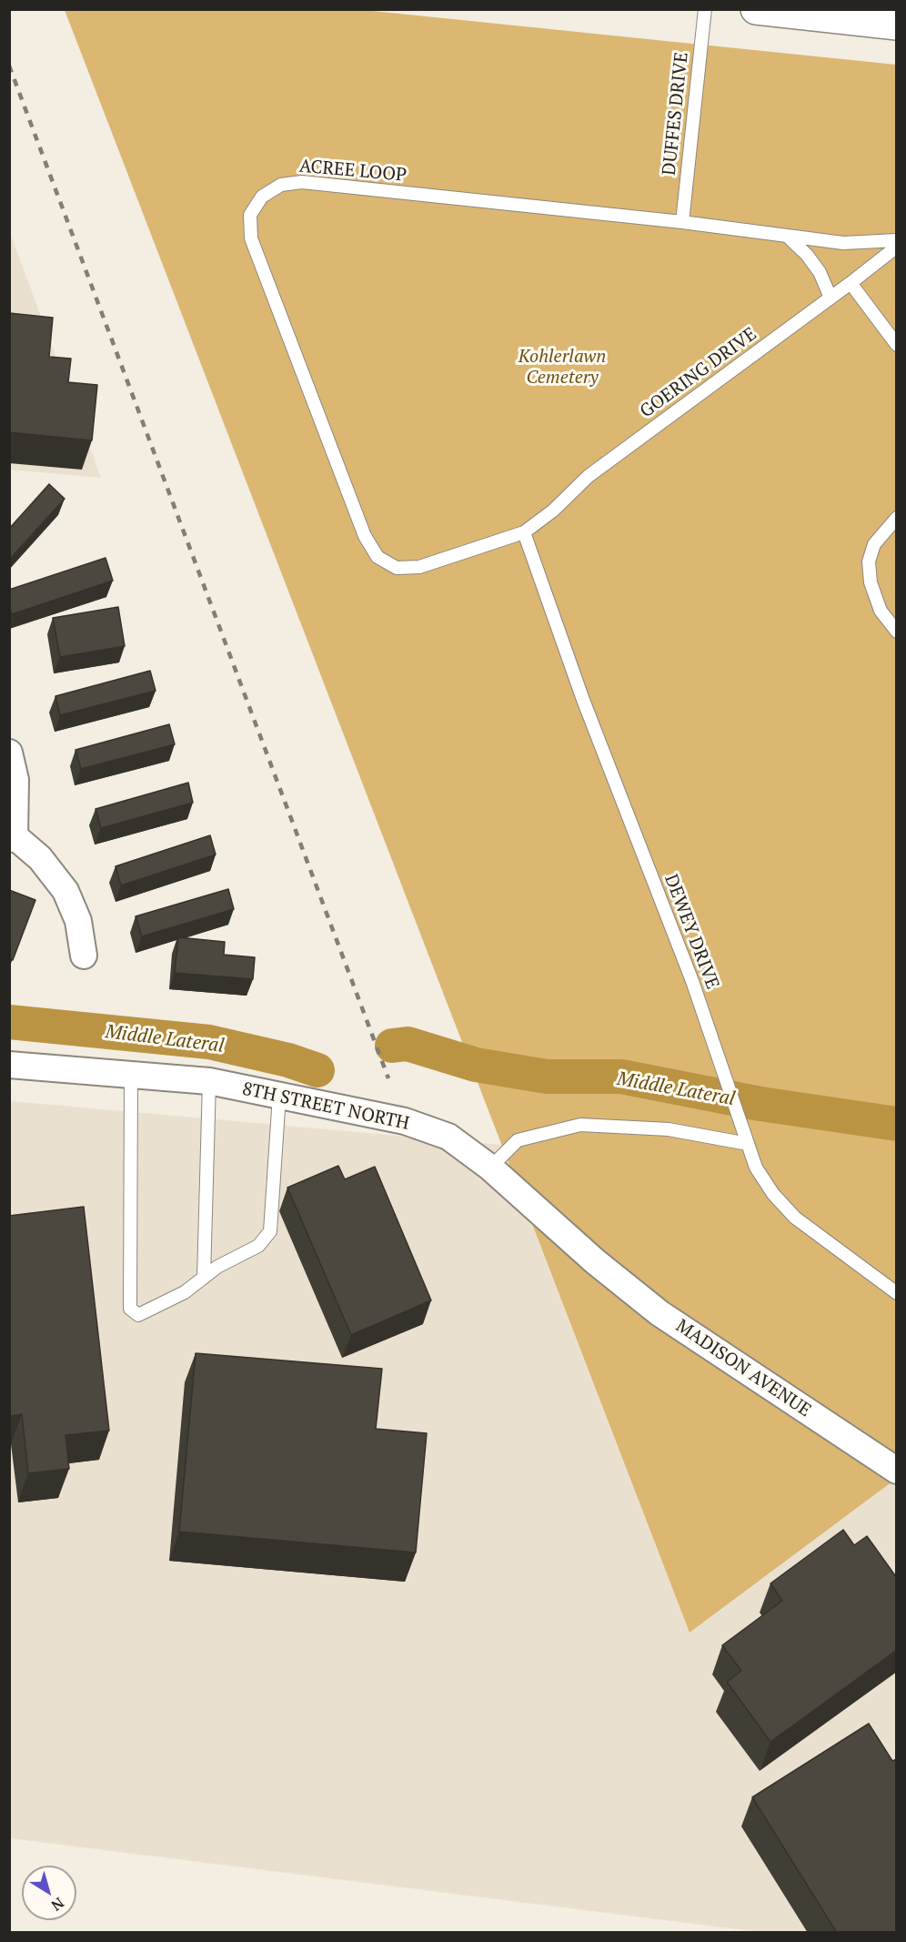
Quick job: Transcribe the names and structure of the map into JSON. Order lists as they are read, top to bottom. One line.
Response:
{"streets":{"street":["8TH STREET NORTH","MADISON AVENUE"],"lane":["DUFFES DRIVE","ACREE LOOP","GOERING DRIVE","DEWEY DRIVE"]},"crossings":[["DUFFES DRIVE","ACREE LOOP"],["ACREE LOOP","GOERING DRIVE"],["ACREE LOOP","DEWEY DRIVE"],["GOERING DRIVE","DEWEY DRIVE"],["8TH STREET NORTH","MADISON AVENUE"]],"water":["Middle Lateral"],"parks":["Kohlerlawn Cemetery"],"north":"bottom right"}
